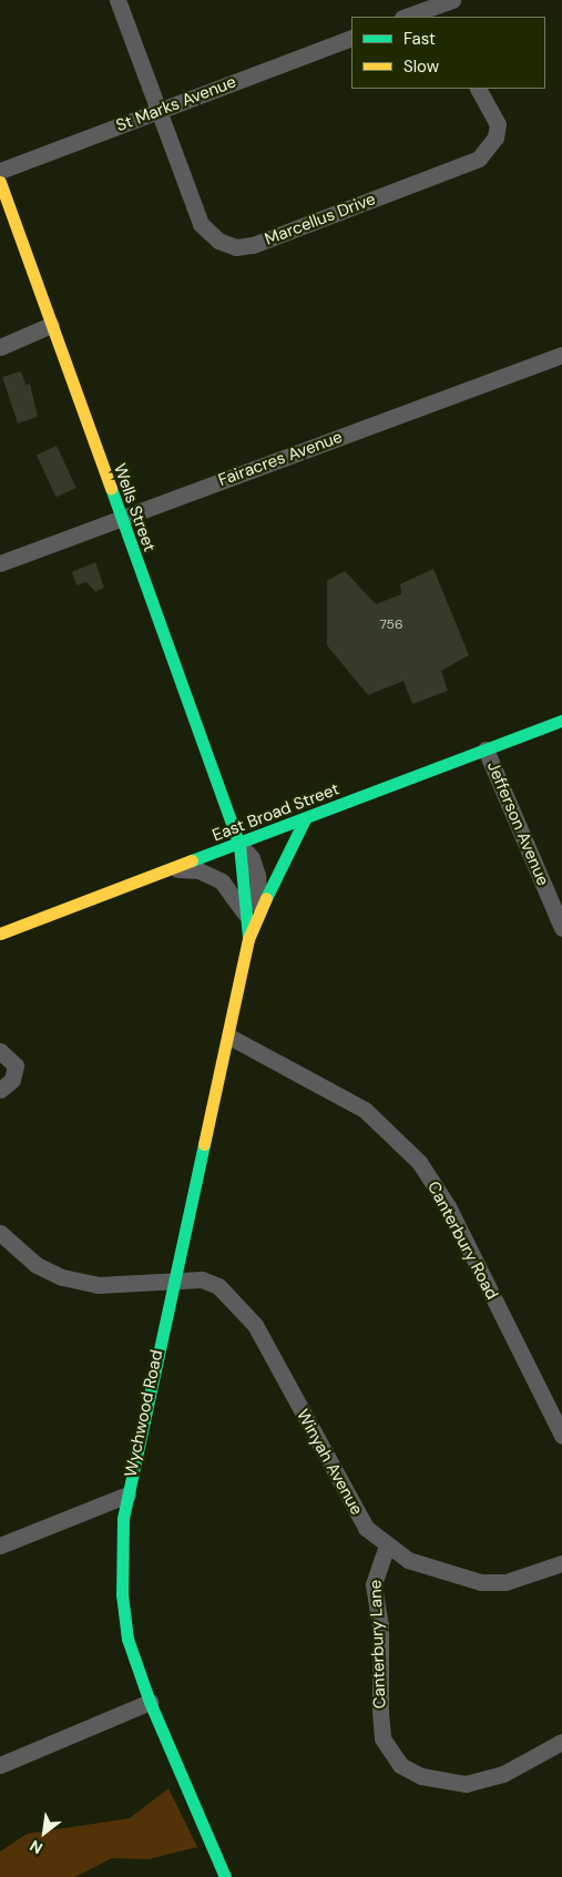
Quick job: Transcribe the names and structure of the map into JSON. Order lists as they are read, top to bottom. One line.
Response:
{"streets":{"street":["St Marks Avenue","Marcellus Drive","Fairacres Avenue","Wells Street","East Broad Street","Jefferson Avenue","Canterbury Road","Wychwood Road","Winyah Avenue","Canterbury Lane"]},"crossings":[["St Marks Avenue","Marcellus Drive"],["Fairacres Avenue","Wells Street"],["Wells Street","East Broad Street"],["Wells Street","Wychwood Road"],["East Broad Street","Jefferson Avenue"],["East Broad Street","Wychwood Road"],["Canterbury Road","Wychwood Road"],["Wychwood Road","Winyah Avenue"],["Winyah Avenue","Canterbury Lane"]],"house_numbers":["756"],"legend":["Fast","Slow"],"north":"bottom left"}
